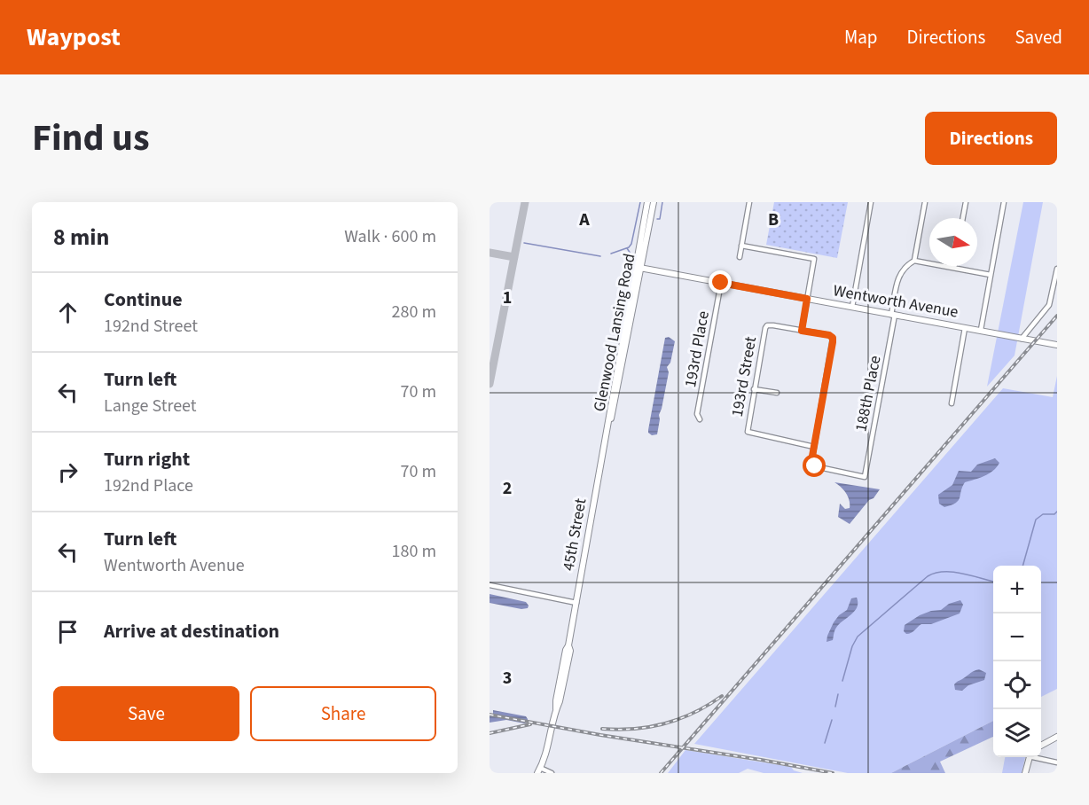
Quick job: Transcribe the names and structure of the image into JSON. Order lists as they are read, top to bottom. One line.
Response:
{"streets":{"main road":["Wentworth Avenue","Glenwood Lansing Road","45th Street"],"street":["193rd Place","193rd Street","188th Place"]},"crossings":[["Wentworth Avenue","Glenwood Lansing Road"],["Wentworth Avenue","193rd Place"],["Wentworth Avenue","188th Place"],["Glenwood Lansing Road","45th Street"],["193rd Street","188th Place"]],"north":"right","page":{"header":"Waypost","nav":["Map","Directions","Saved"],"title":"Find us","buttons":["Directions",["Save","Share"]],"heading":["8 min","Walk · 600 m"],"list":[["Continue","192nd Street","280 m"],["Turn left","Lange Street","70 m"],["Turn right","192nd Place","70 m"],["Turn left","Wentworth Avenue","180 m"],"Arrive at destination"],"map_buttons":["+","−"]},"grid":{"columns":["A","B"],"rows":["1","2","3"]}}
